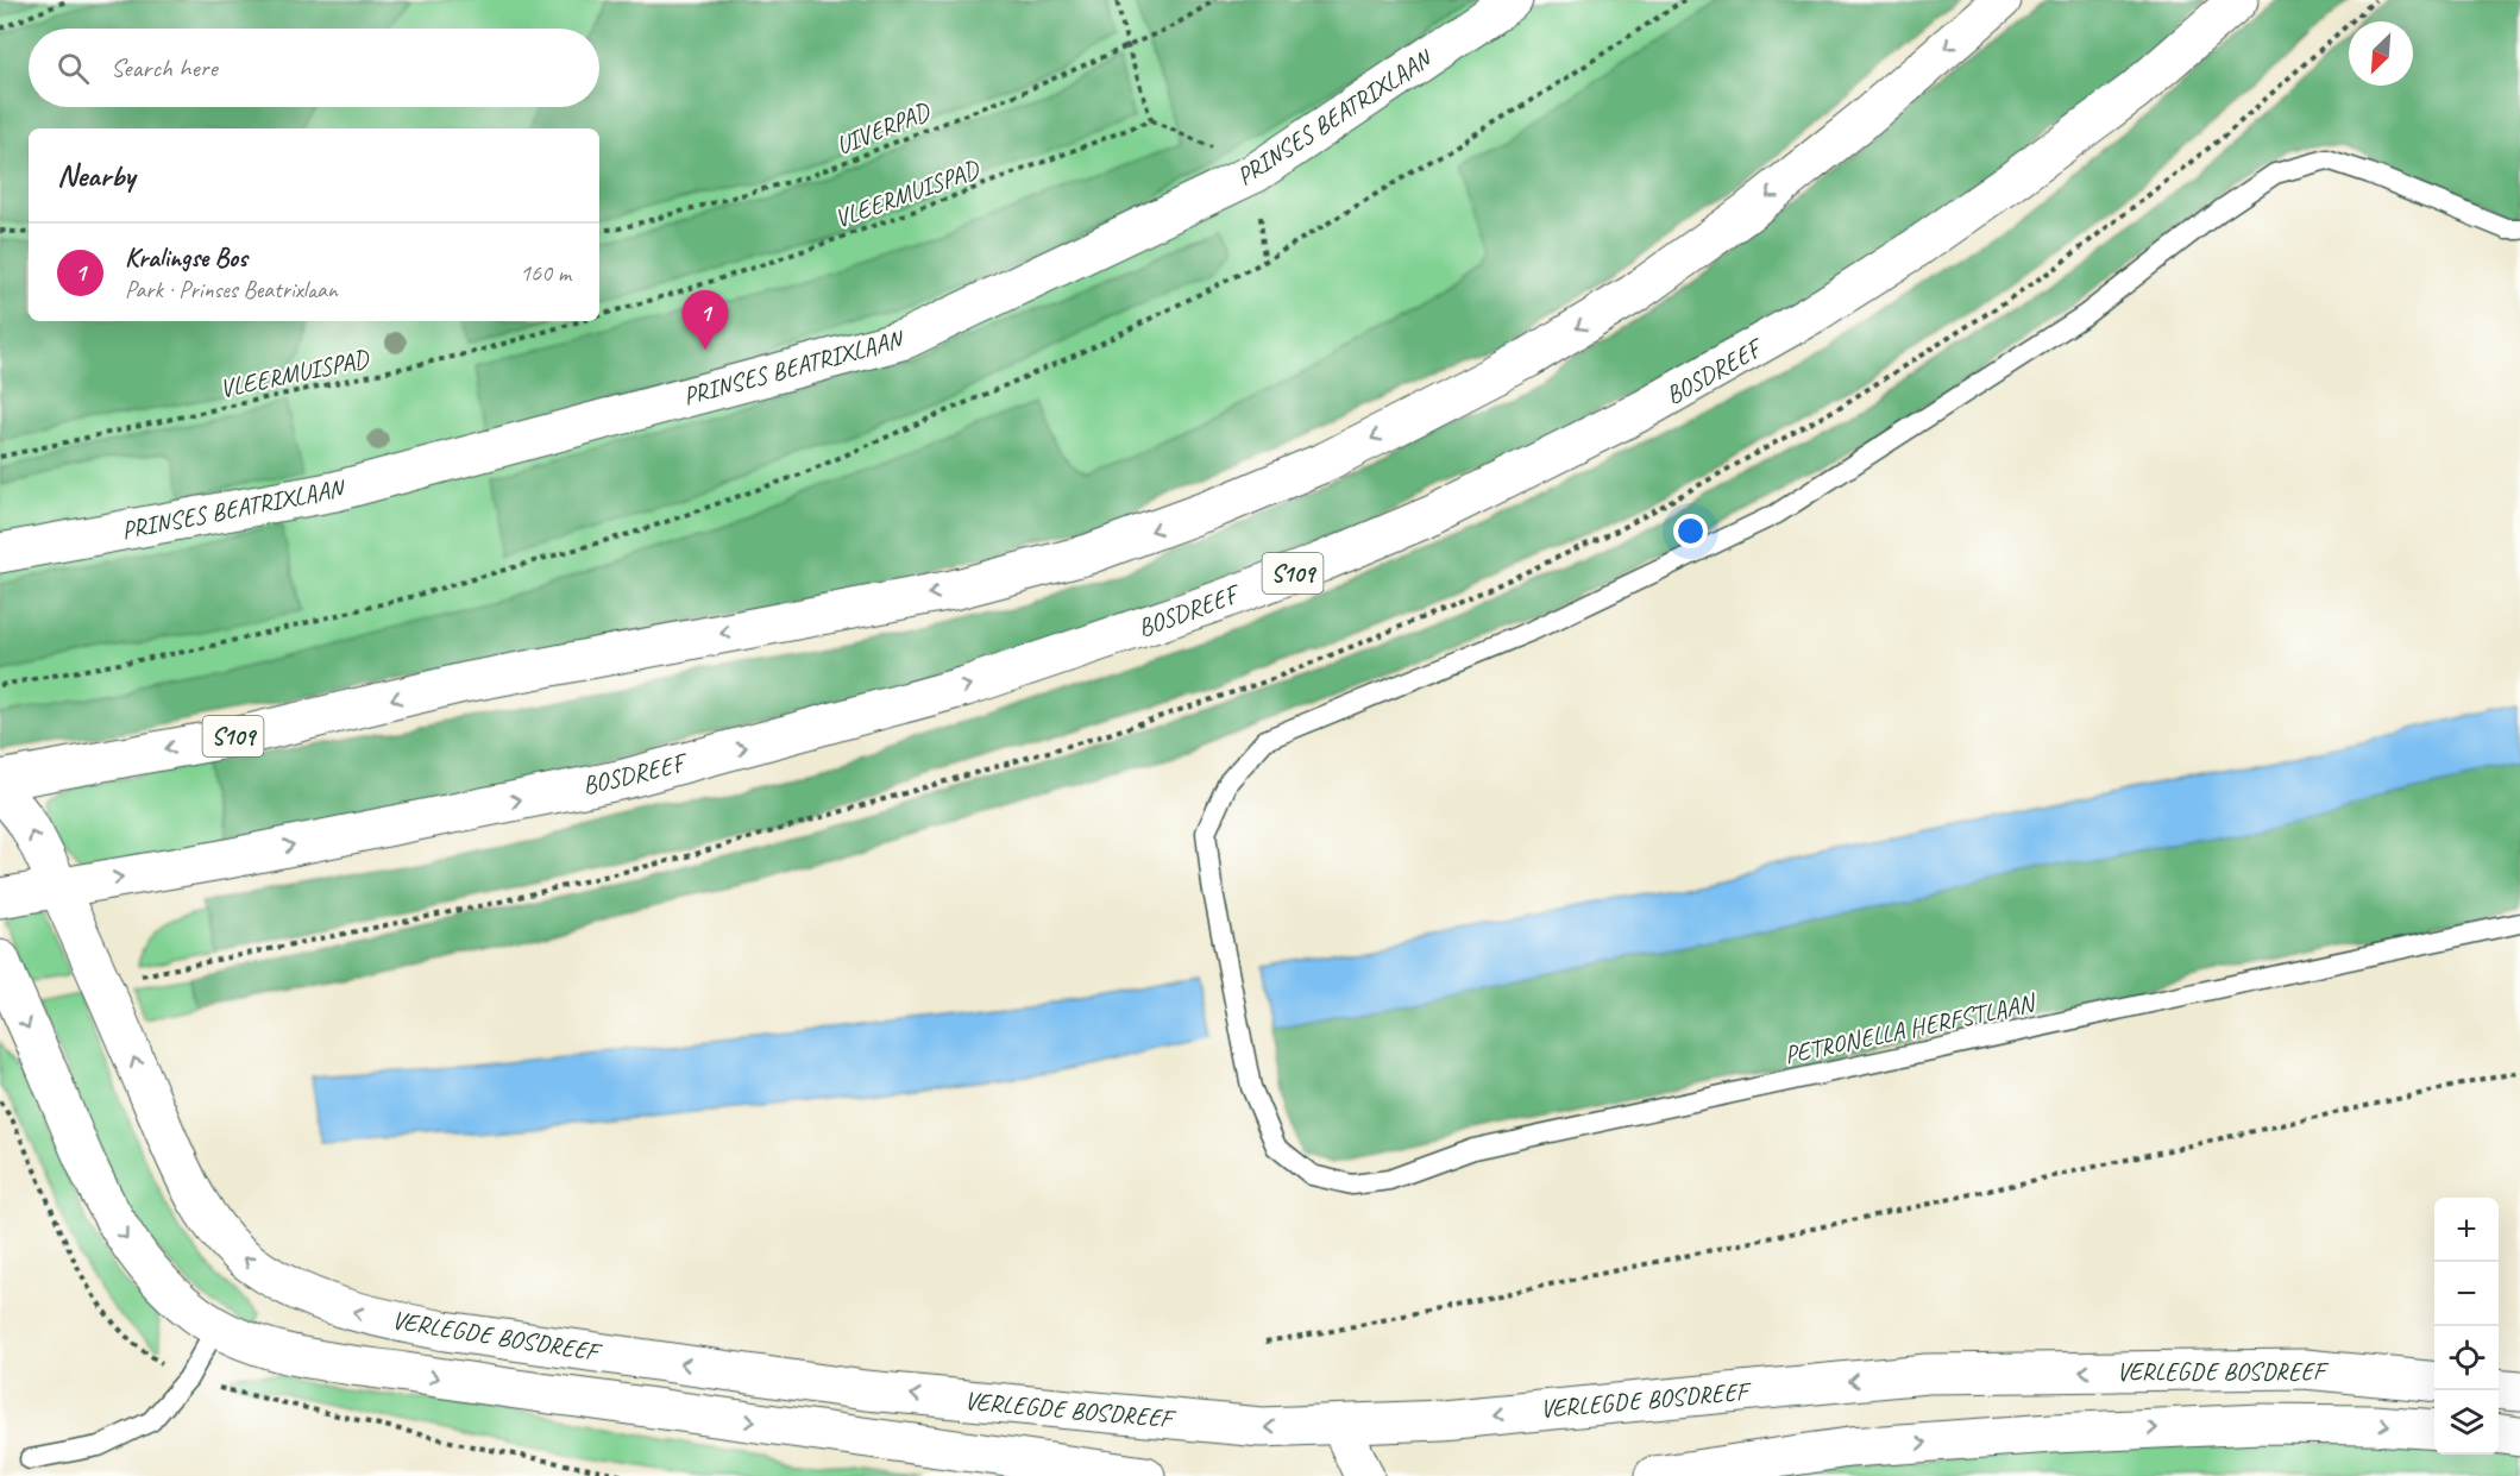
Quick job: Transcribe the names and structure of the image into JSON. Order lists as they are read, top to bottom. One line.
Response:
{"streets":{"main road":["PRINSES BEATRIXLAAN","BOSDREEF","S109","VERLEGDE BOSDREEF"],"lane":["PETRONELLA HERFSTLAAN"],"path":["UIVERPAD","VLEERMUISPAD"]},"crossings":[["BOSDREEF","VERLEGDE BOSDREEF"]],"north":"bottom left","page":{"search":"Search here","heading":"Nearby","list":[{"mark":"1","name":"Kralingse Bos","note":"Park · Prinses Beatrixlaan","value":"160 m"}],"pins":"1","map_buttons":["+","−"]}}
